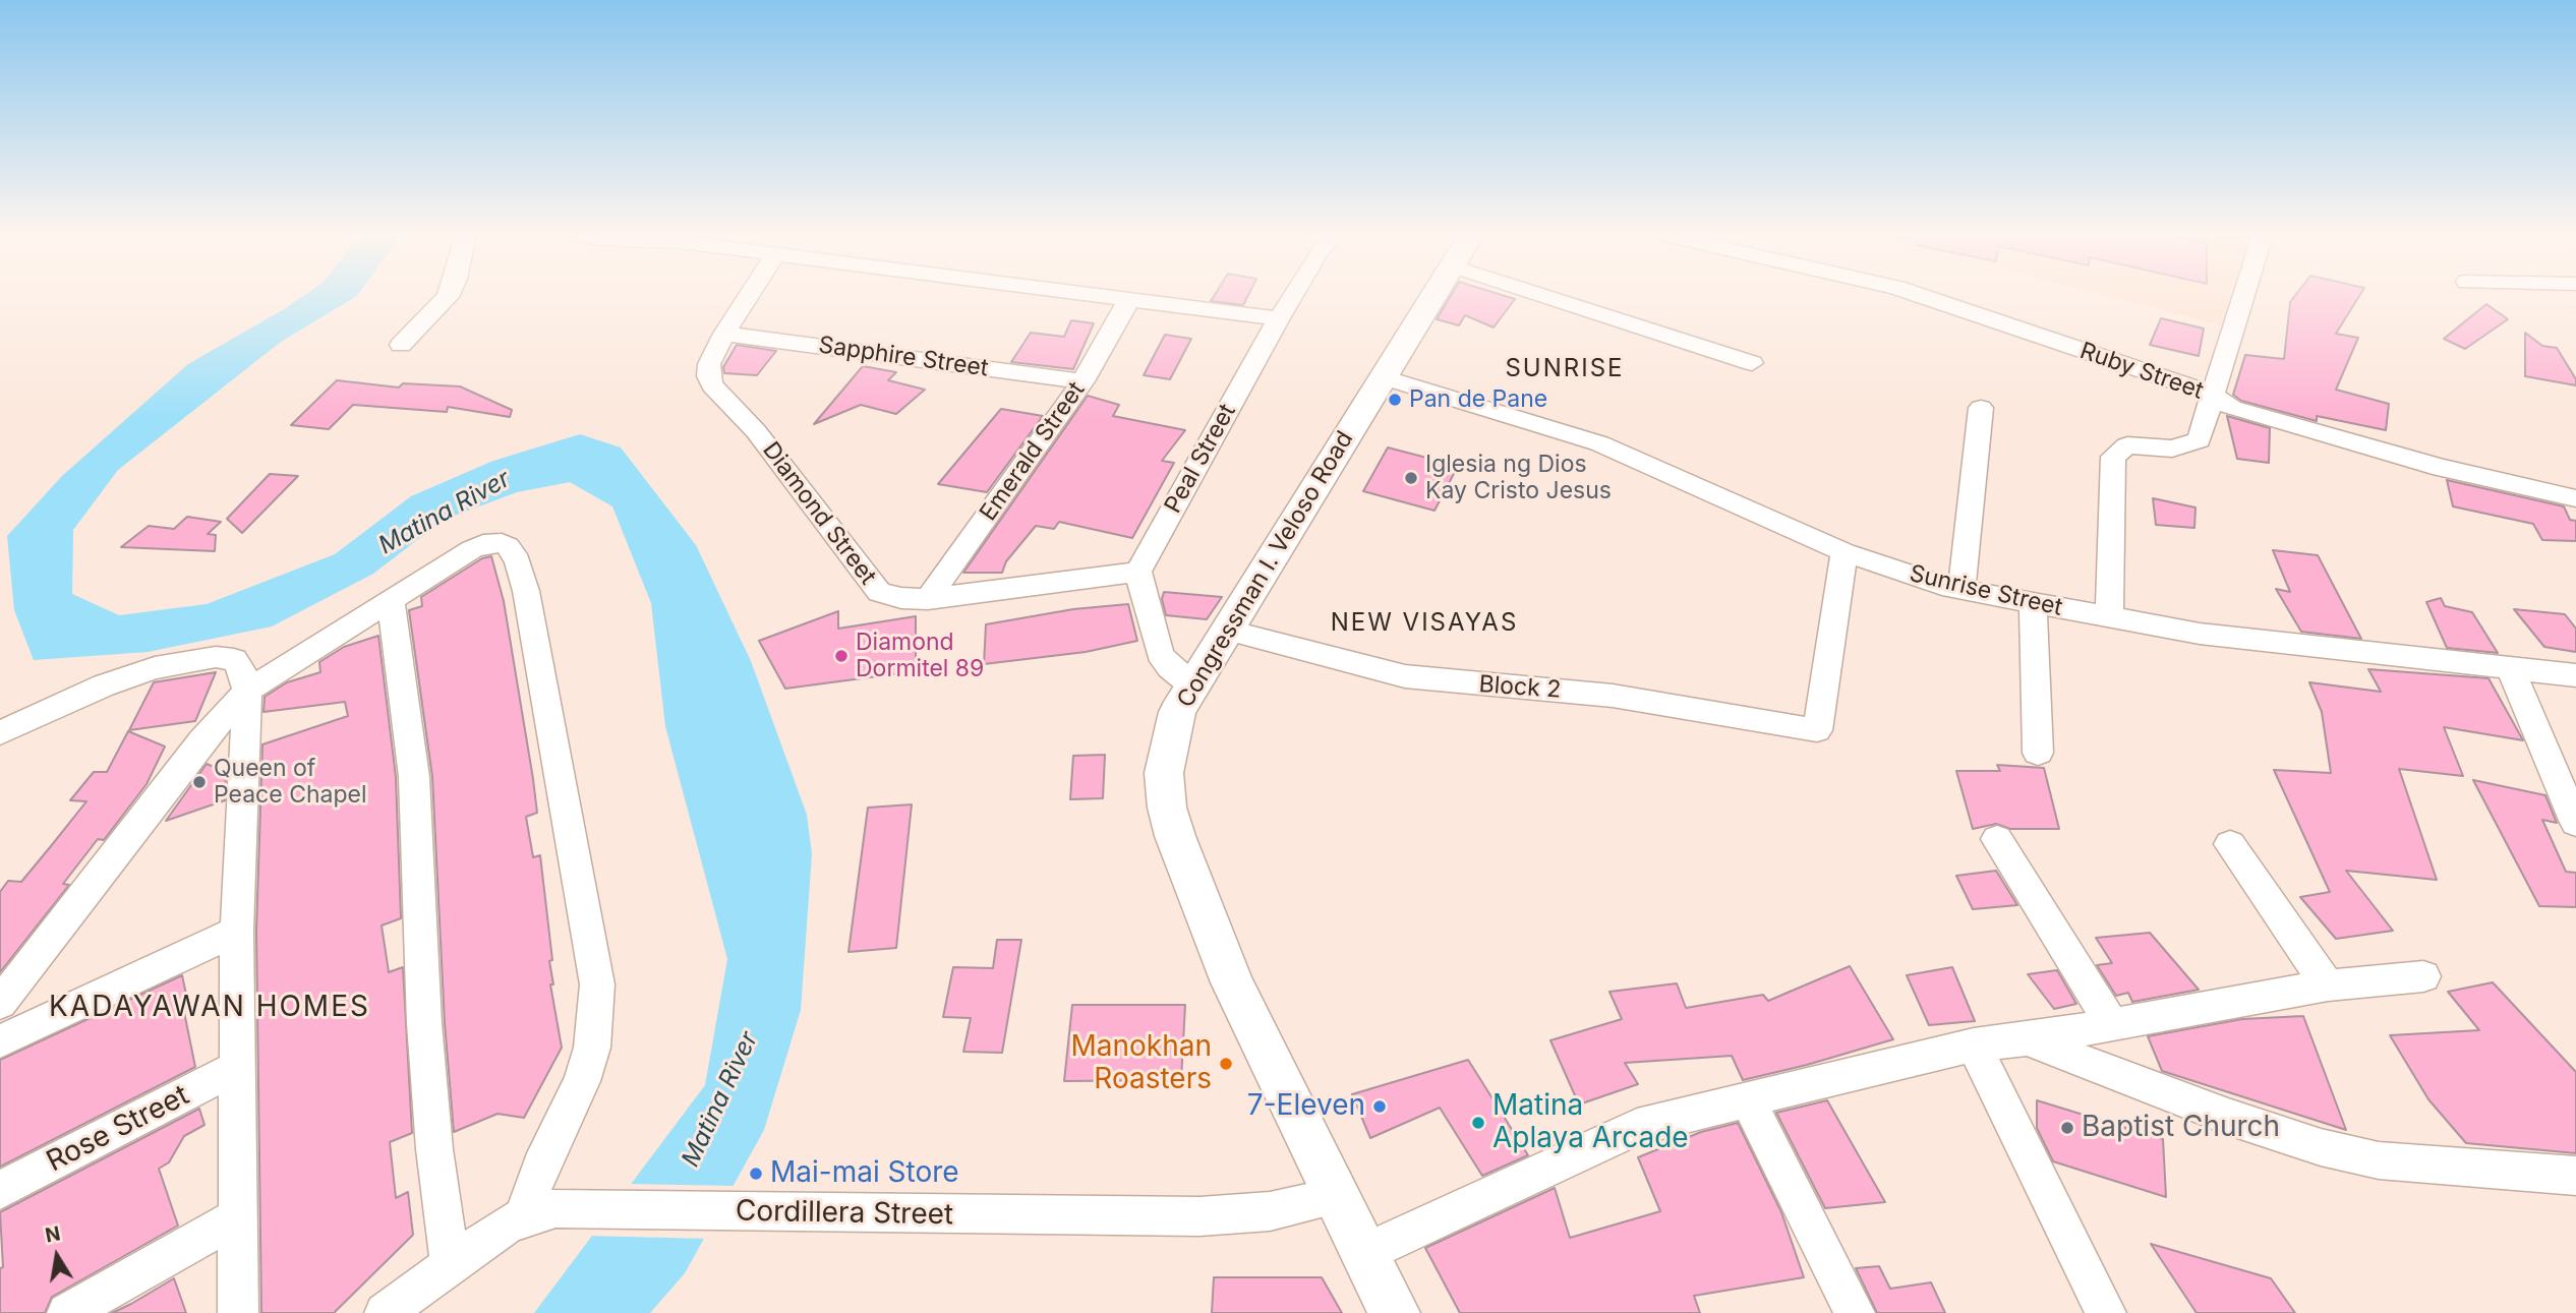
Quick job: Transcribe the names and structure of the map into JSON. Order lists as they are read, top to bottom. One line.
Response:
{"streets":{"main road":["Congressman I. Veloso Road"],"street":["Sapphire Street","Ruby Street","Emerald Street","Peal Street","Diamond Street","Sunrise Street","Block 2","Rose Street","Cordillera Street"]},"crossings":[["Sapphire Street","Emerald Street"],["Sapphire Street","Diamond Street"],["Emerald Street","Diamond Street"],["Peal Street","Diamond Street"],["Congressman I. Veloso Road","Sunrise Street"],["Congressman I. Veloso Road","Block 2"],["Congressman I. Veloso Road","Cordillera Street"],["Sunrise Street","Block 2"]],"districts":["SUNRISE","NEW VISAYAS","KADAYAWAN HOMES"],"water":["Matina River"],"places":["Pan de Pane","Iglesia ng Dios Kay Cristo Jesus","Diamond Dormitel 89","Queen of Peace Chapel","Manokhan Roasters","7-Eleven","Matina Aplaya Arcade","Baptist Church","Mai-mai Store"],"north":"top"}
